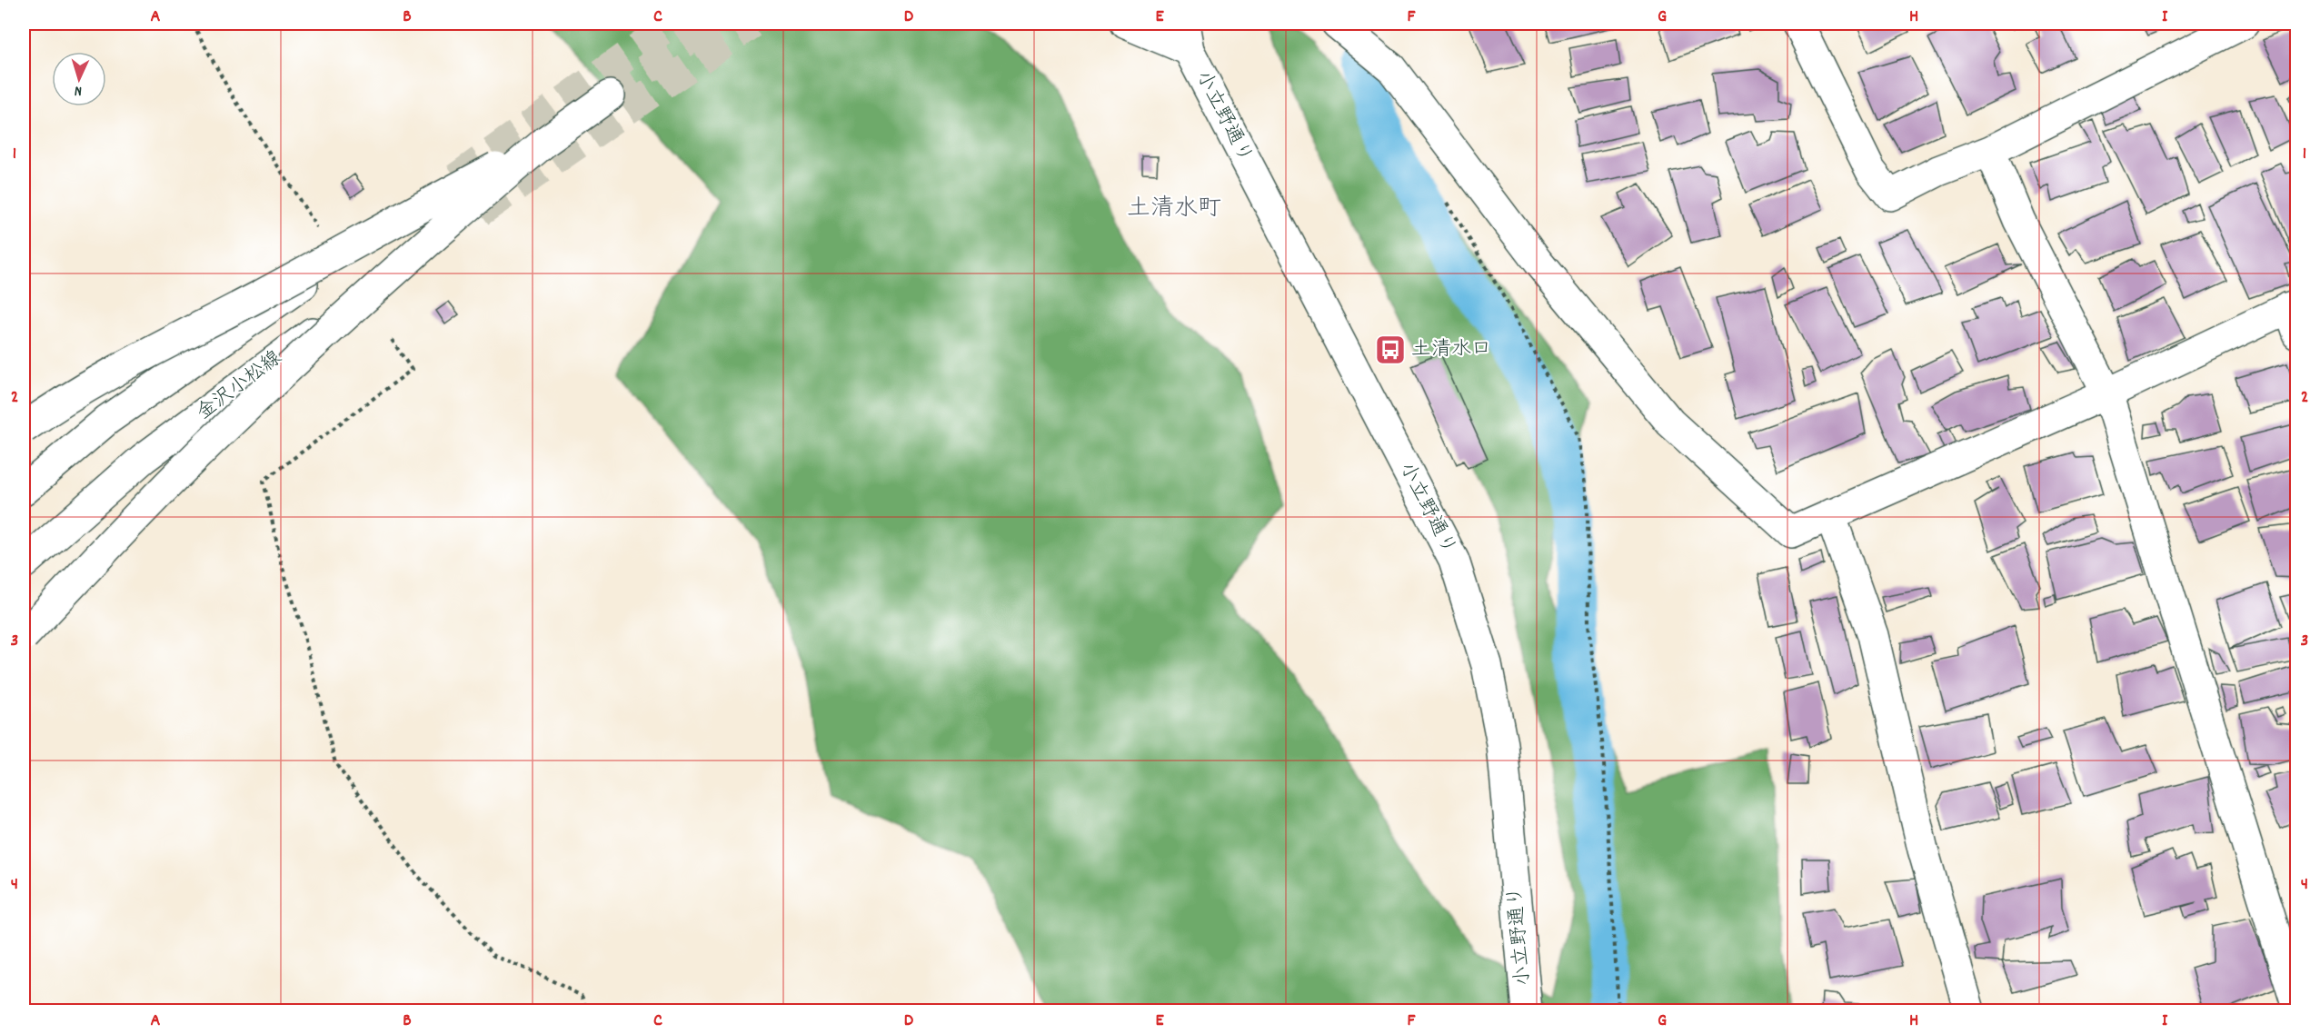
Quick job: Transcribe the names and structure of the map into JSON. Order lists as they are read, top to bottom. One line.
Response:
{"streets":{"main road":["小立野通り","金沢小松線"]},"districts":["土清水町"],"places":{"bus stop":["土清水口"]},"north":"bottom","grid":{"columns":["A","B","C","D","E","F","G","H","I"],"rows":["1","2","3","4"]}}
